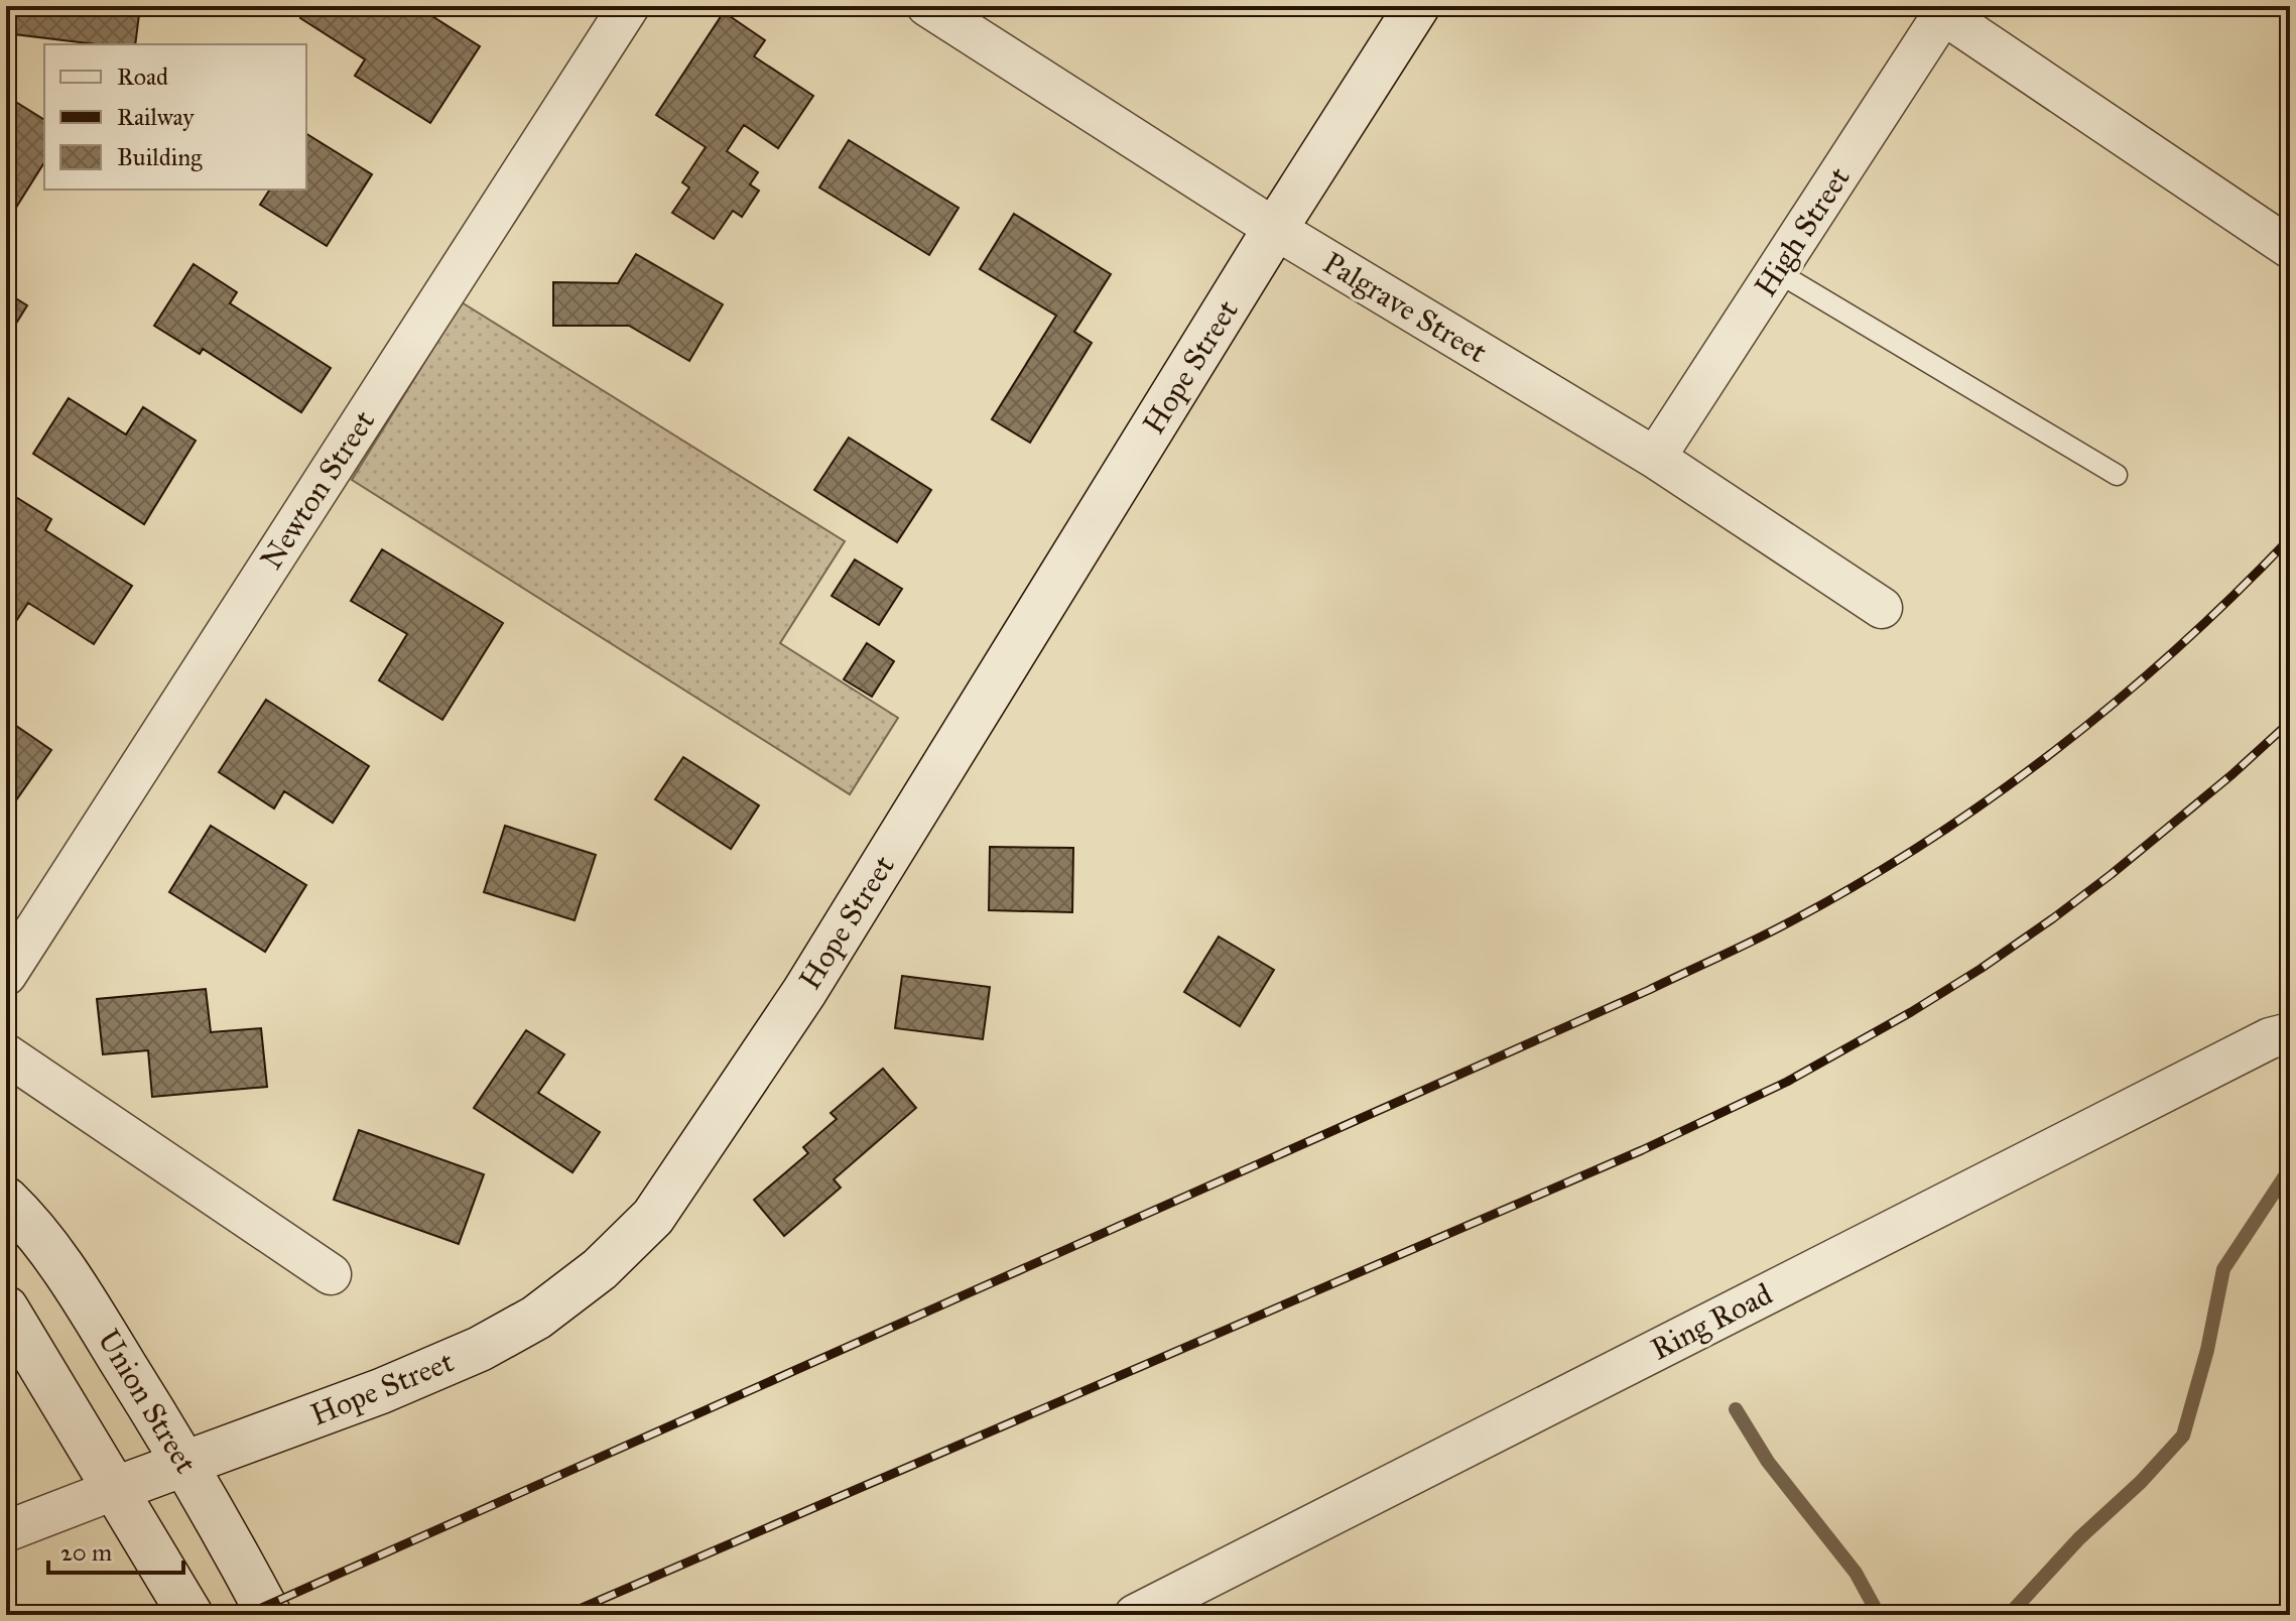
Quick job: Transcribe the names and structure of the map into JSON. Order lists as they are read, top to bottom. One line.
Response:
{"streets":{"street":["High Street","Palgrave Street","Hope Street","Newton Street","Ring Road","Union Street"]},"crossings":[["High Street","Palgrave Street"],["Palgrave Street","Hope Street"],["Hope Street","Union Street"]],"legend":["Road","Railway","Building"],"scale_bar":"20 m"}
